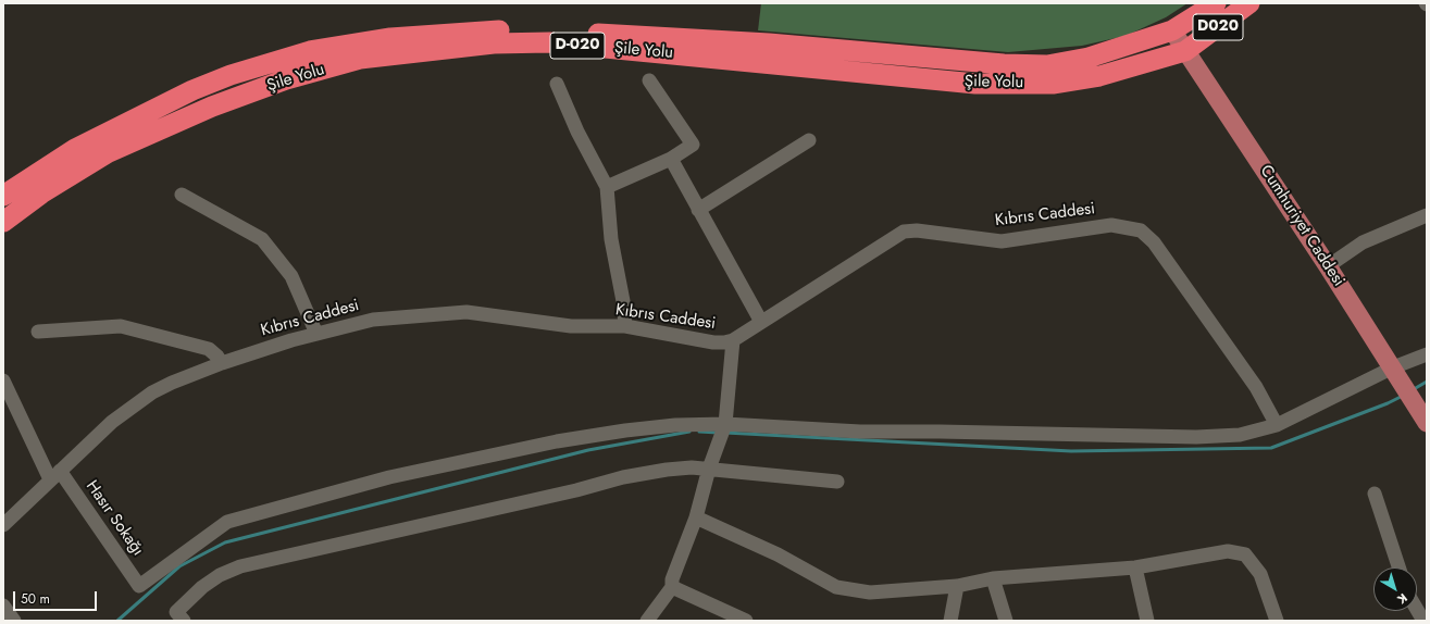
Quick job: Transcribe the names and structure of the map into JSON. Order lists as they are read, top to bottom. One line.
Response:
{"streets":{"highway":["D020","D-020","Şile Yolu"],"main road":["Cumhuriyet Caddesi"],"street":["Kıbrıs Caddesi","Hasır Sokağı"]},"crossings":[["Şile Yolu","Cumhuriyet Caddesi"],["Kıbrıs Caddesi","Hasır Sokağı"]],"scale_bar":"50 m","north":"bottom right"}
